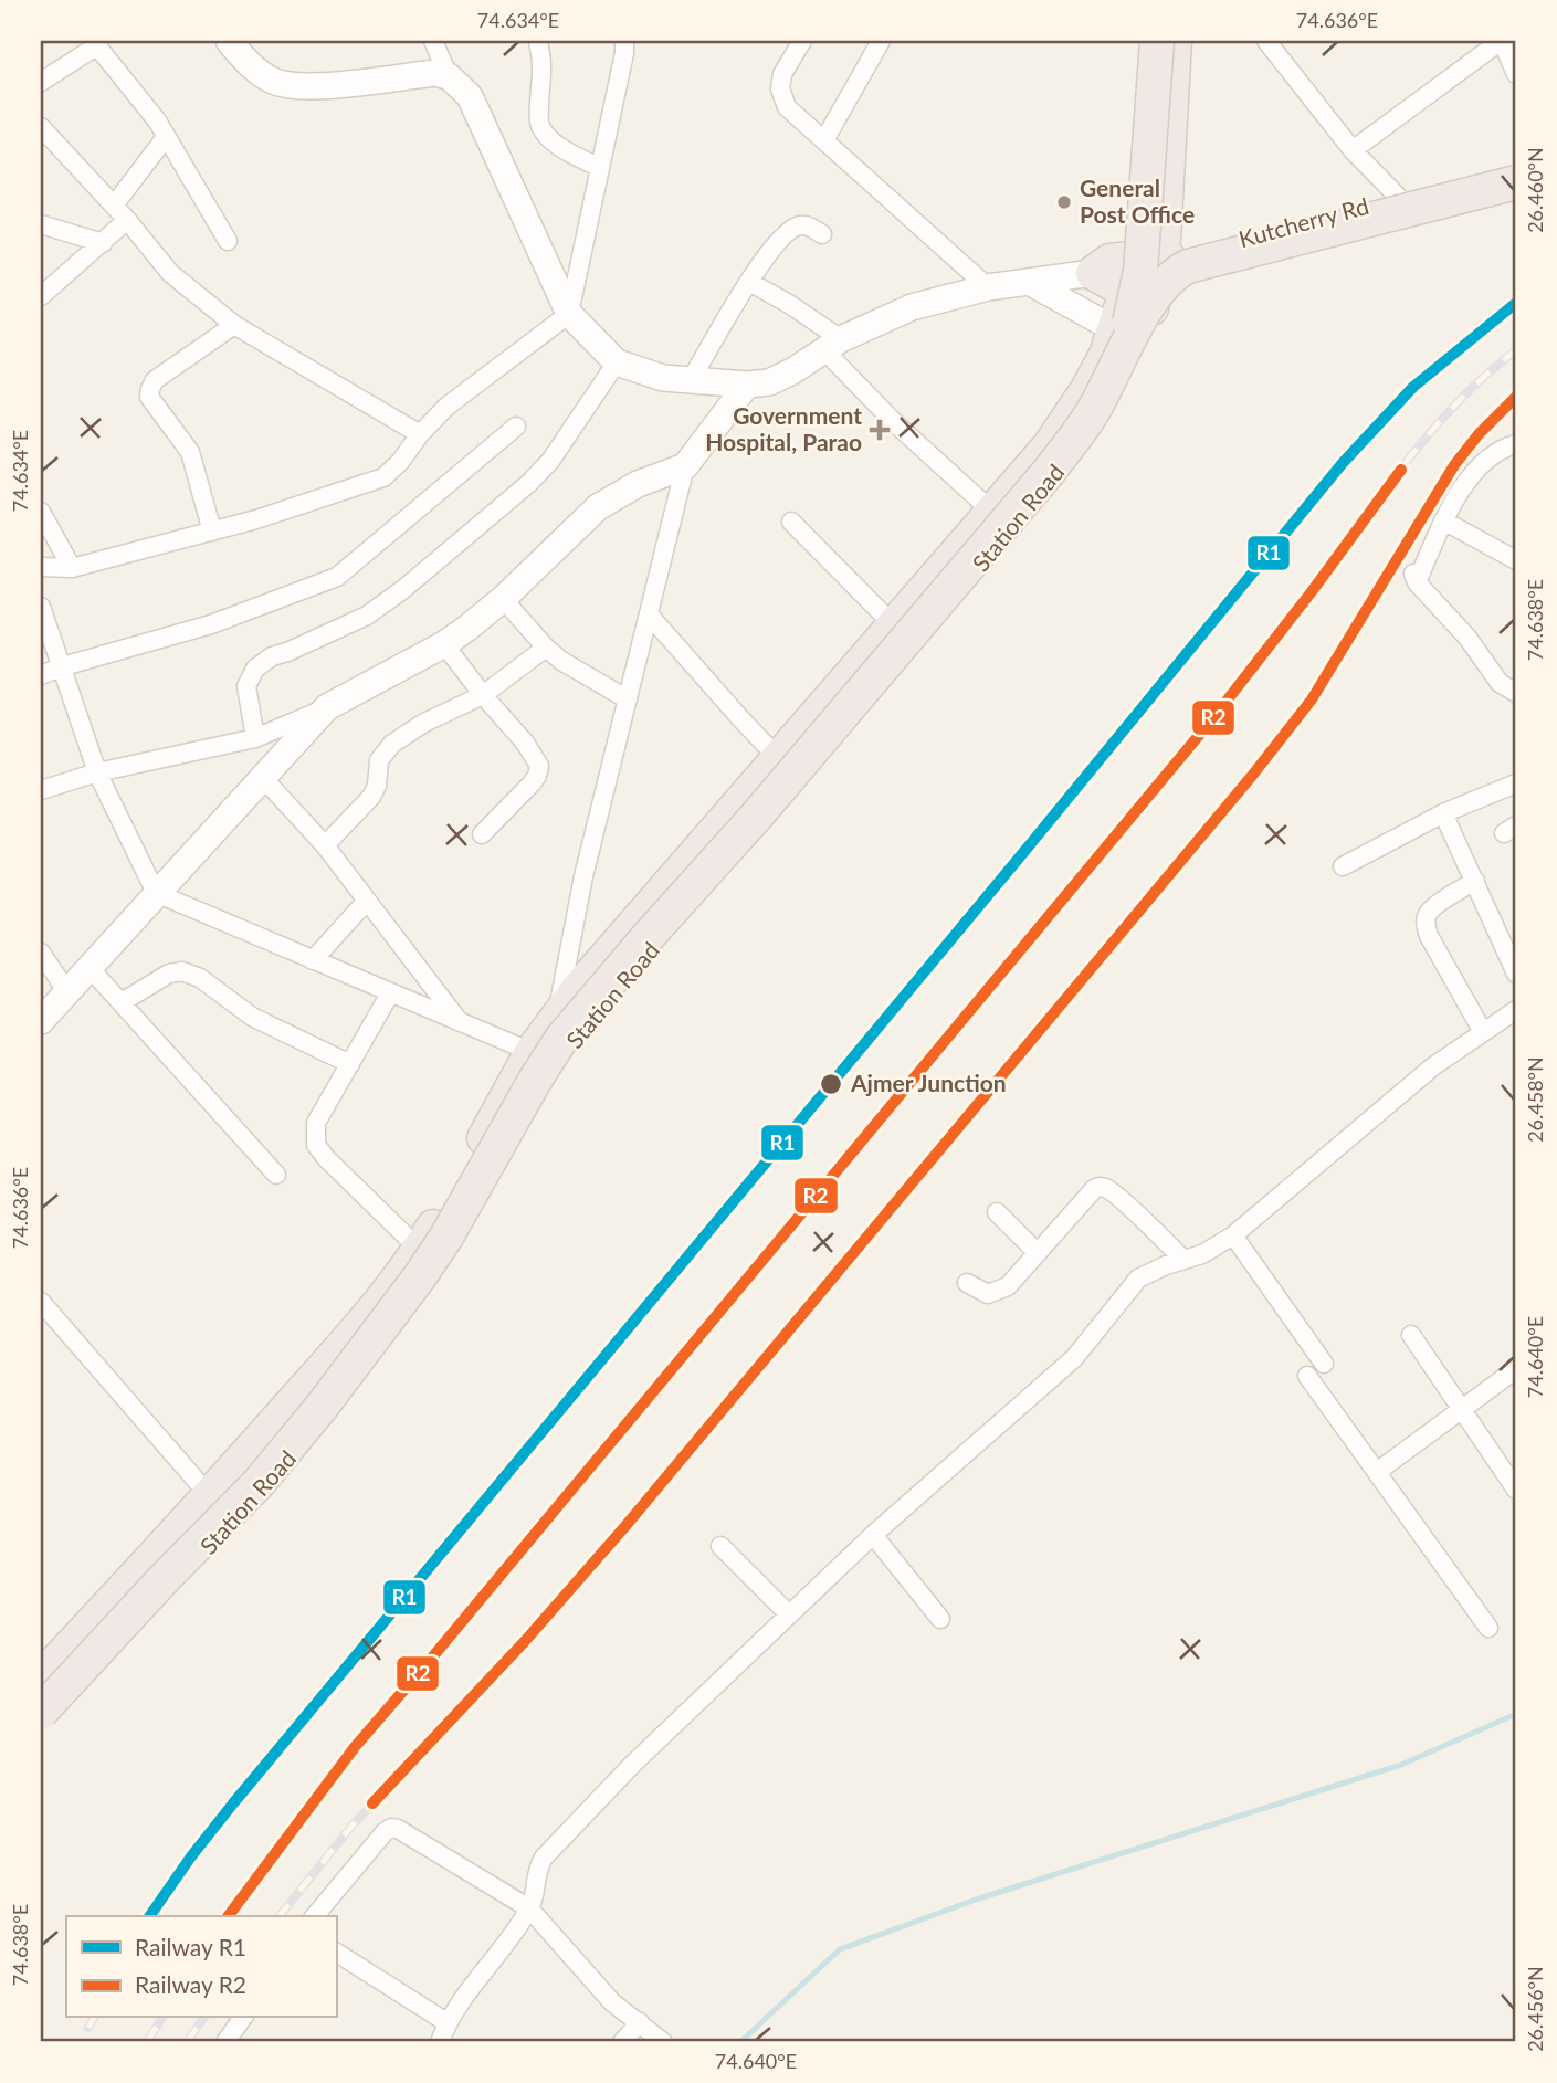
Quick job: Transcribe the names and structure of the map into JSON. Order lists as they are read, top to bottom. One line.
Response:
{"streets":{"highway":["Kutcherry Rd","Station Road"]},"crossings":[["Kutcherry Rd","Station Road"]],"places":{"other":["General Post Office","Ajmer Junction"],"health":["Government Hospital, Parao"]},"lines":["rail line R1","rail line R2"],"legend":["Railway R1","Railway R2"],"coordinates":["74.634°E","74.636°E","26.460°N","74.638°E","26.458°N","74.640°E","26.456°N"]}
